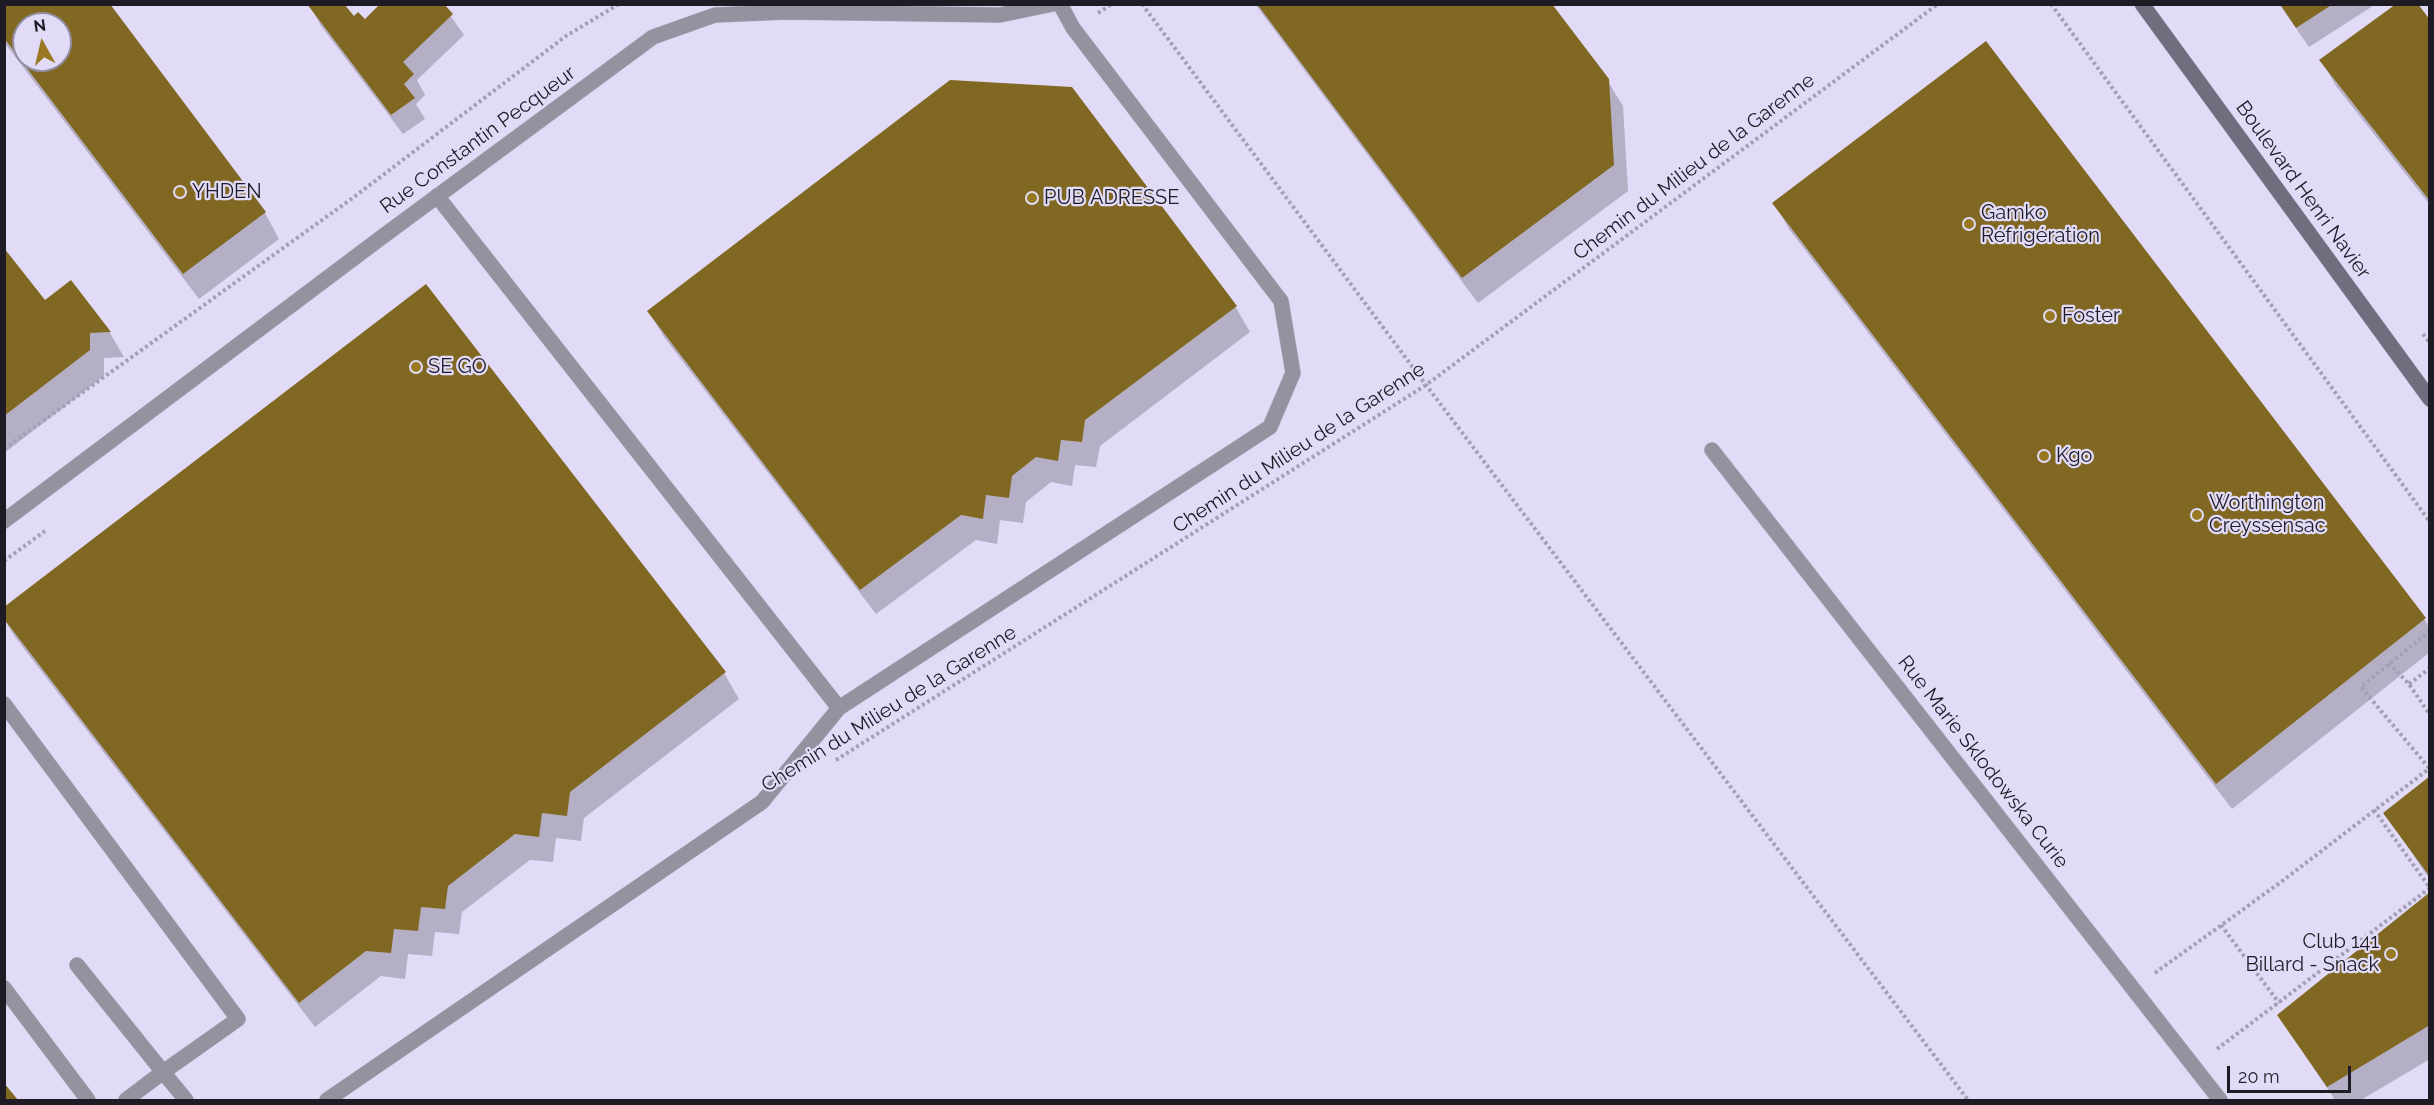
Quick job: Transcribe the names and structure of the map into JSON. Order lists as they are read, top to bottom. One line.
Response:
{"streets":{"main road":["Boulevard Henri Navier"],"street":["Rue Constantin Pecqueur","Rue Marie Sklodowska Curie"],"path":["Chemin du Milieu de la Garenne"]},"places":["YHDEN","PUB ADRESSE","Gamko Réfrigération","Foster","SE GO","Kgo","Worthington Creyssensac","Club 141 Billard - Snack"],"scale_bar":"20 m","north":"top"}
